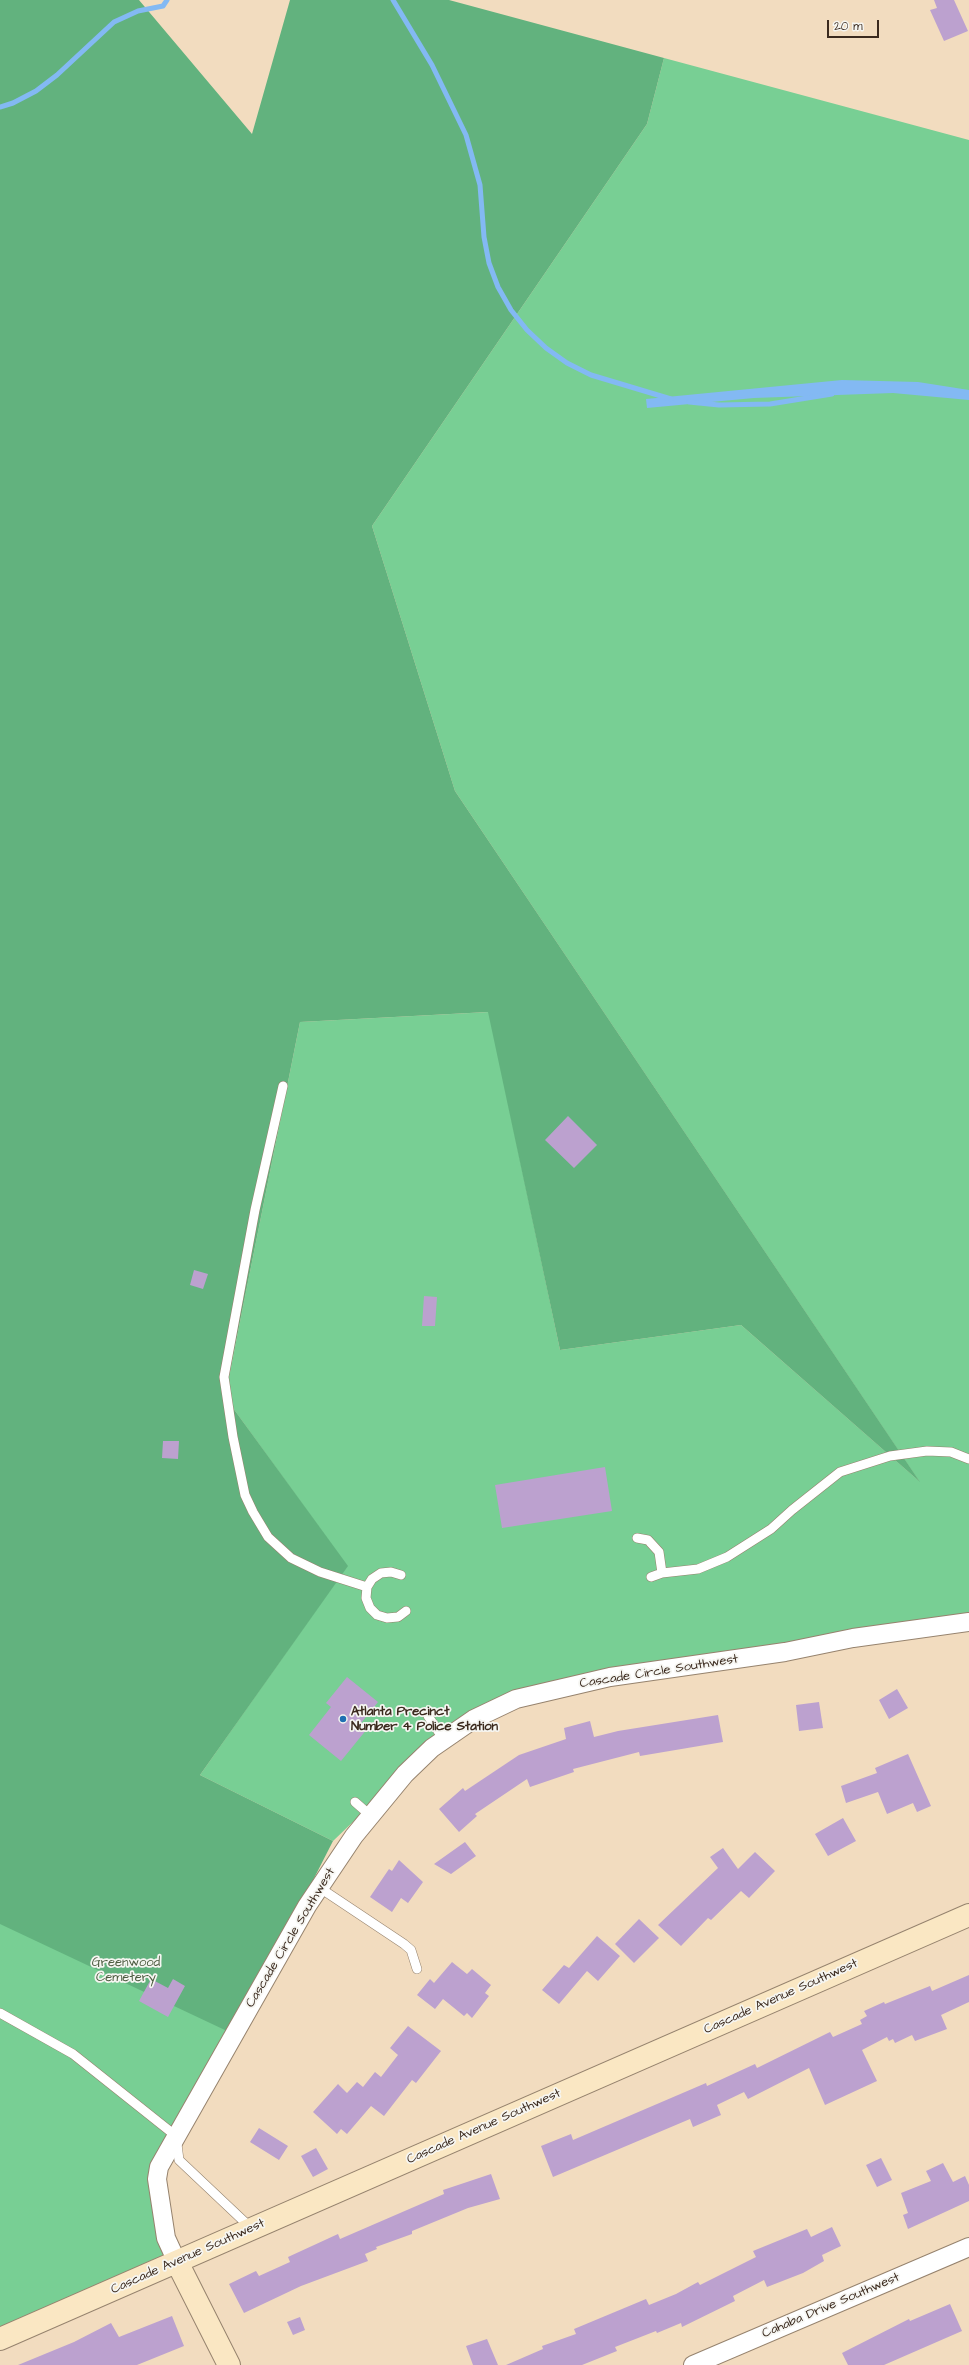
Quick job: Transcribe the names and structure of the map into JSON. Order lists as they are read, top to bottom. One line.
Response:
{"streets":{"main road":["Cascade Avenue Southwest"],"street":["Cascade Circle Southwest","Cahaba Drive Southwest"]},"crossings":[["Cascade Circle Southwest","Cascade Avenue Southwest"]],"parks":["Greenwood Cemetery"],"places":["Atlanta Precinct Number 4 Police Station"],"scale_bar":"20 m"}
